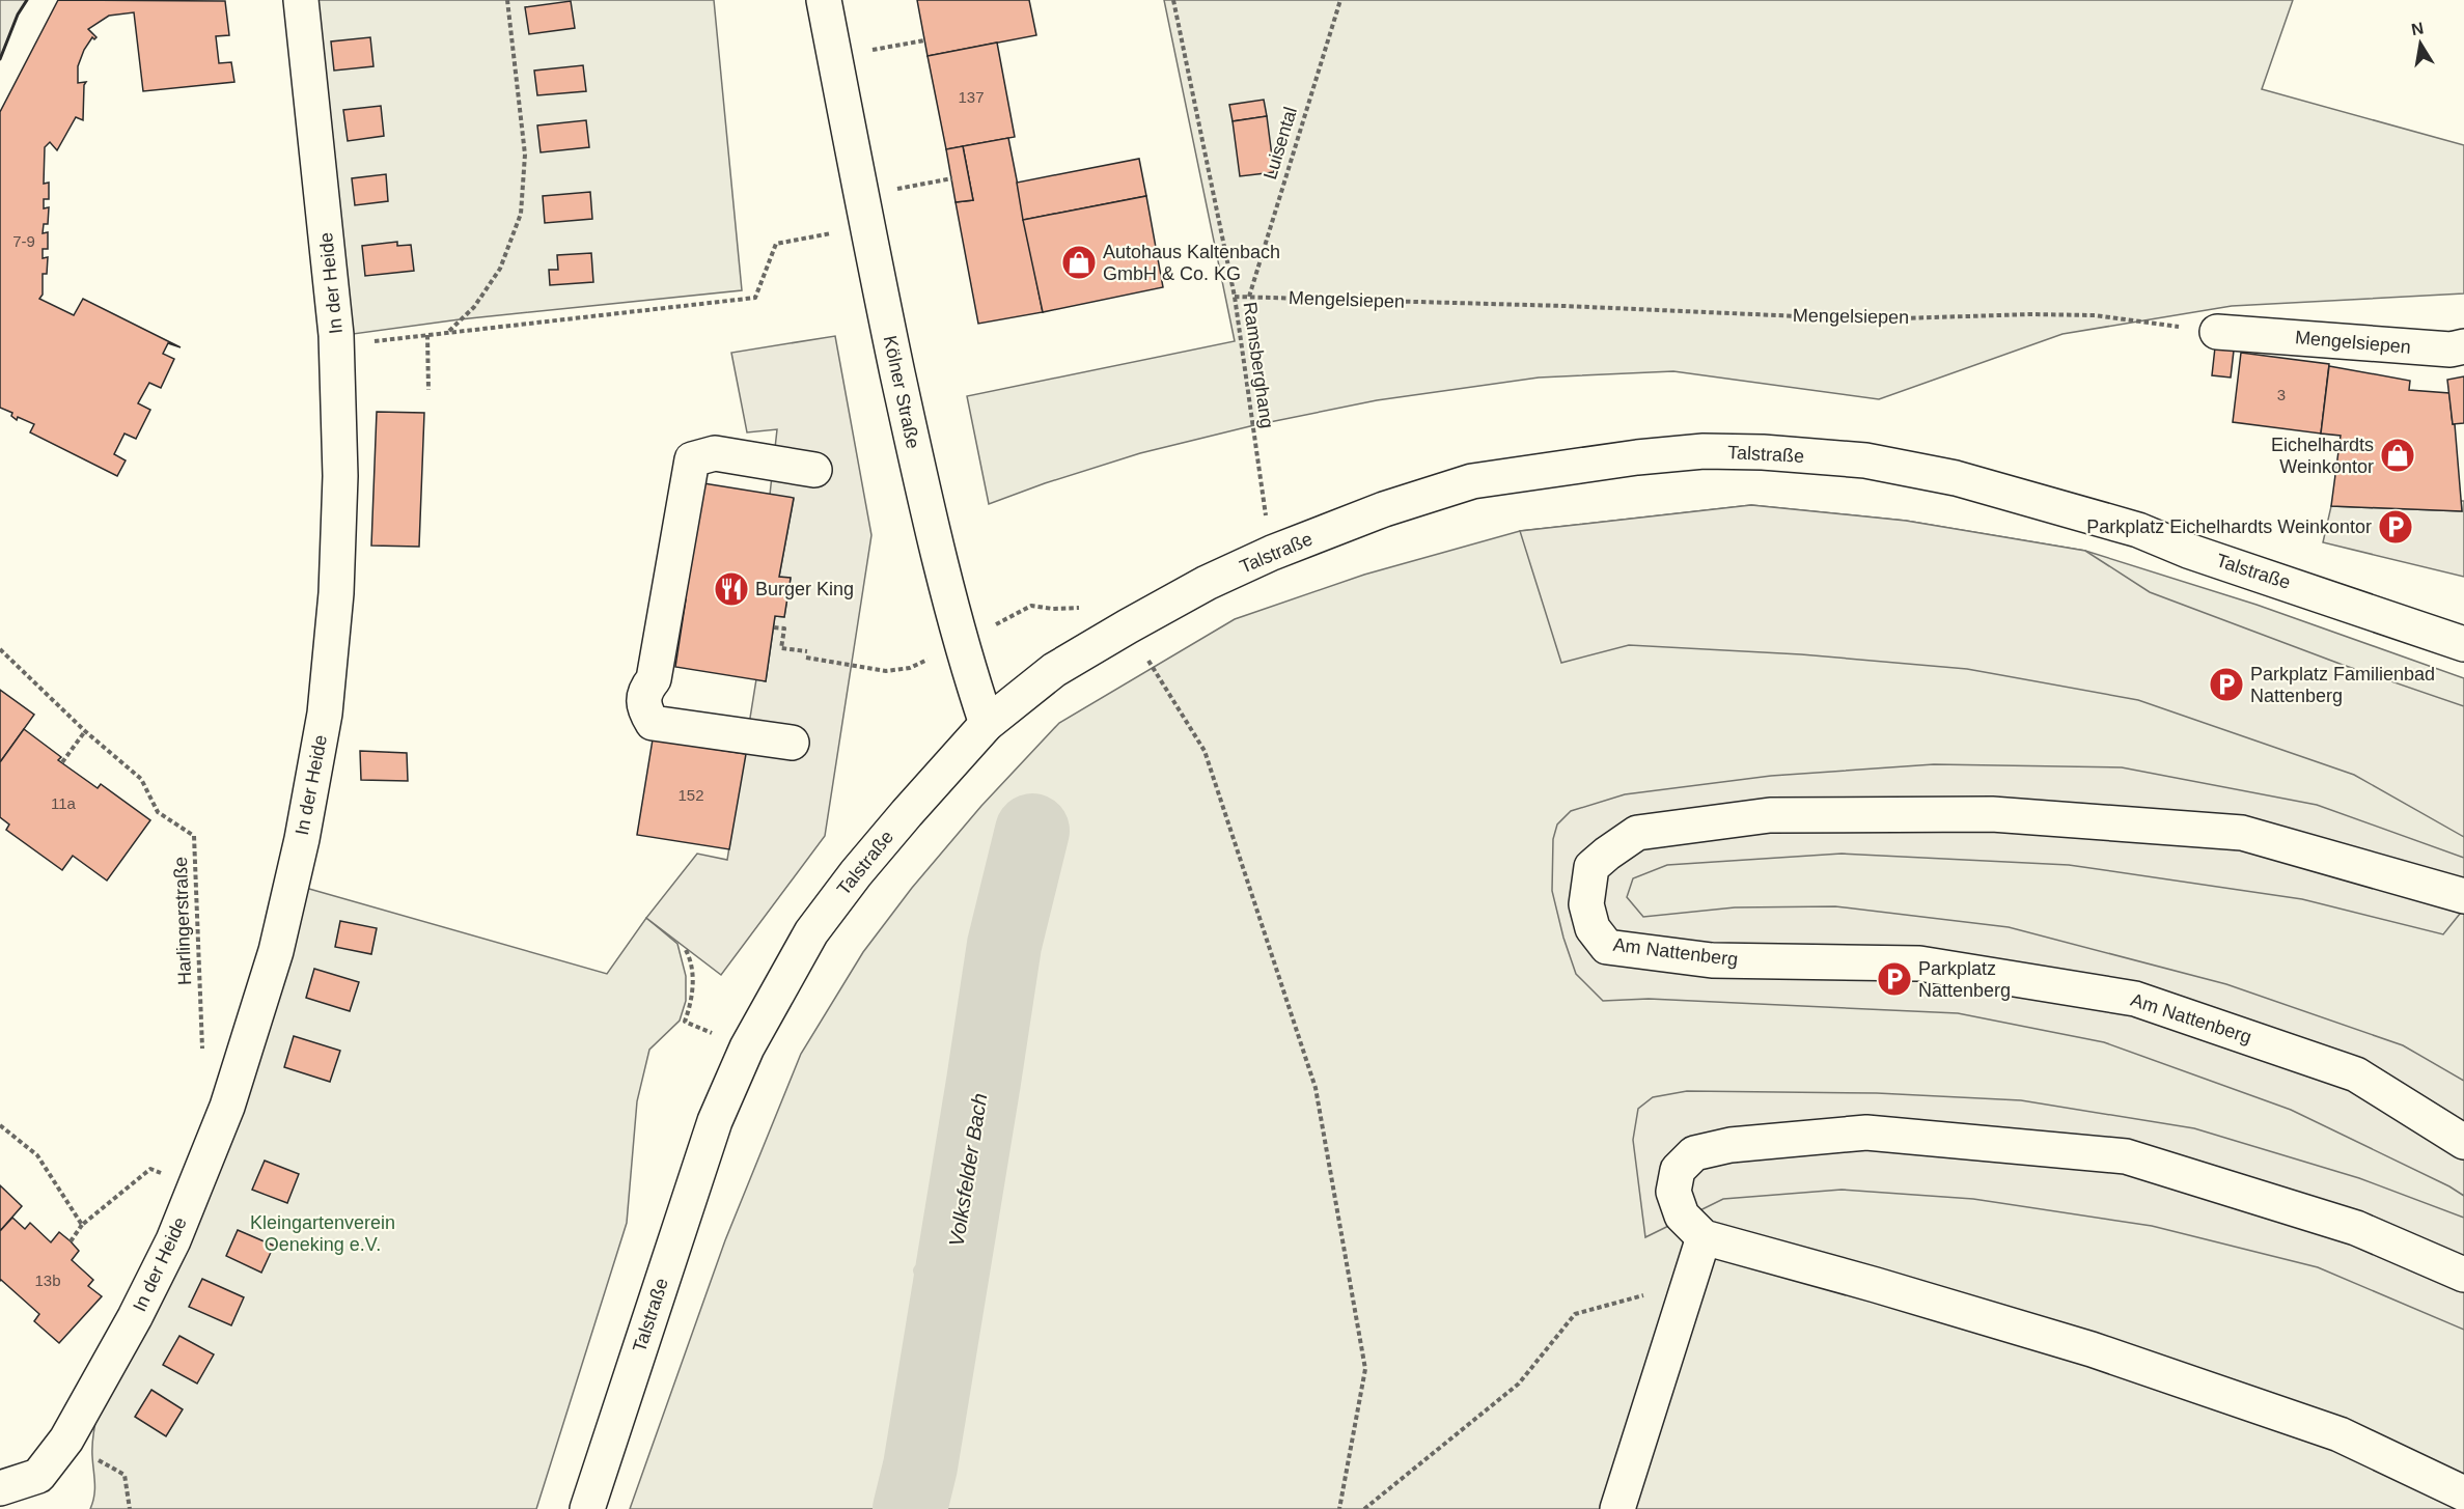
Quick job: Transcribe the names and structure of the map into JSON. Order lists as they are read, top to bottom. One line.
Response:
{"streets":{"street":["In der Heide","Mengelsiepen","Kölner Straße","Talstraße","Am Nattenberg"],"path":["Luisental","Ramsberghang","Harlingerstraße"]},"crossings":[["Luisental","Mengelsiepen"],["Mengelsiepen","Ramsberghang"],["Ramsberghang","Talstraße"],["Kölner Straße","Talstraße"]],"water":["Volksfelder Bach"],"parks":["Kleingartenverein Oeneking e.V."],"places":{"shop":["Autohaus Kaltenbach GmbH & Co. KG","Eichelhardts Weinkontor"],"parking":["Parkplatz Eichelhardts Weinkontor","Parkplatz Familienbad Nattenberg","Parkplatz Nattenberg"],"restaurant":["Burger King"]},"house_numbers":["137","7-9","3","152","11a","13b"],"north":"top"}
